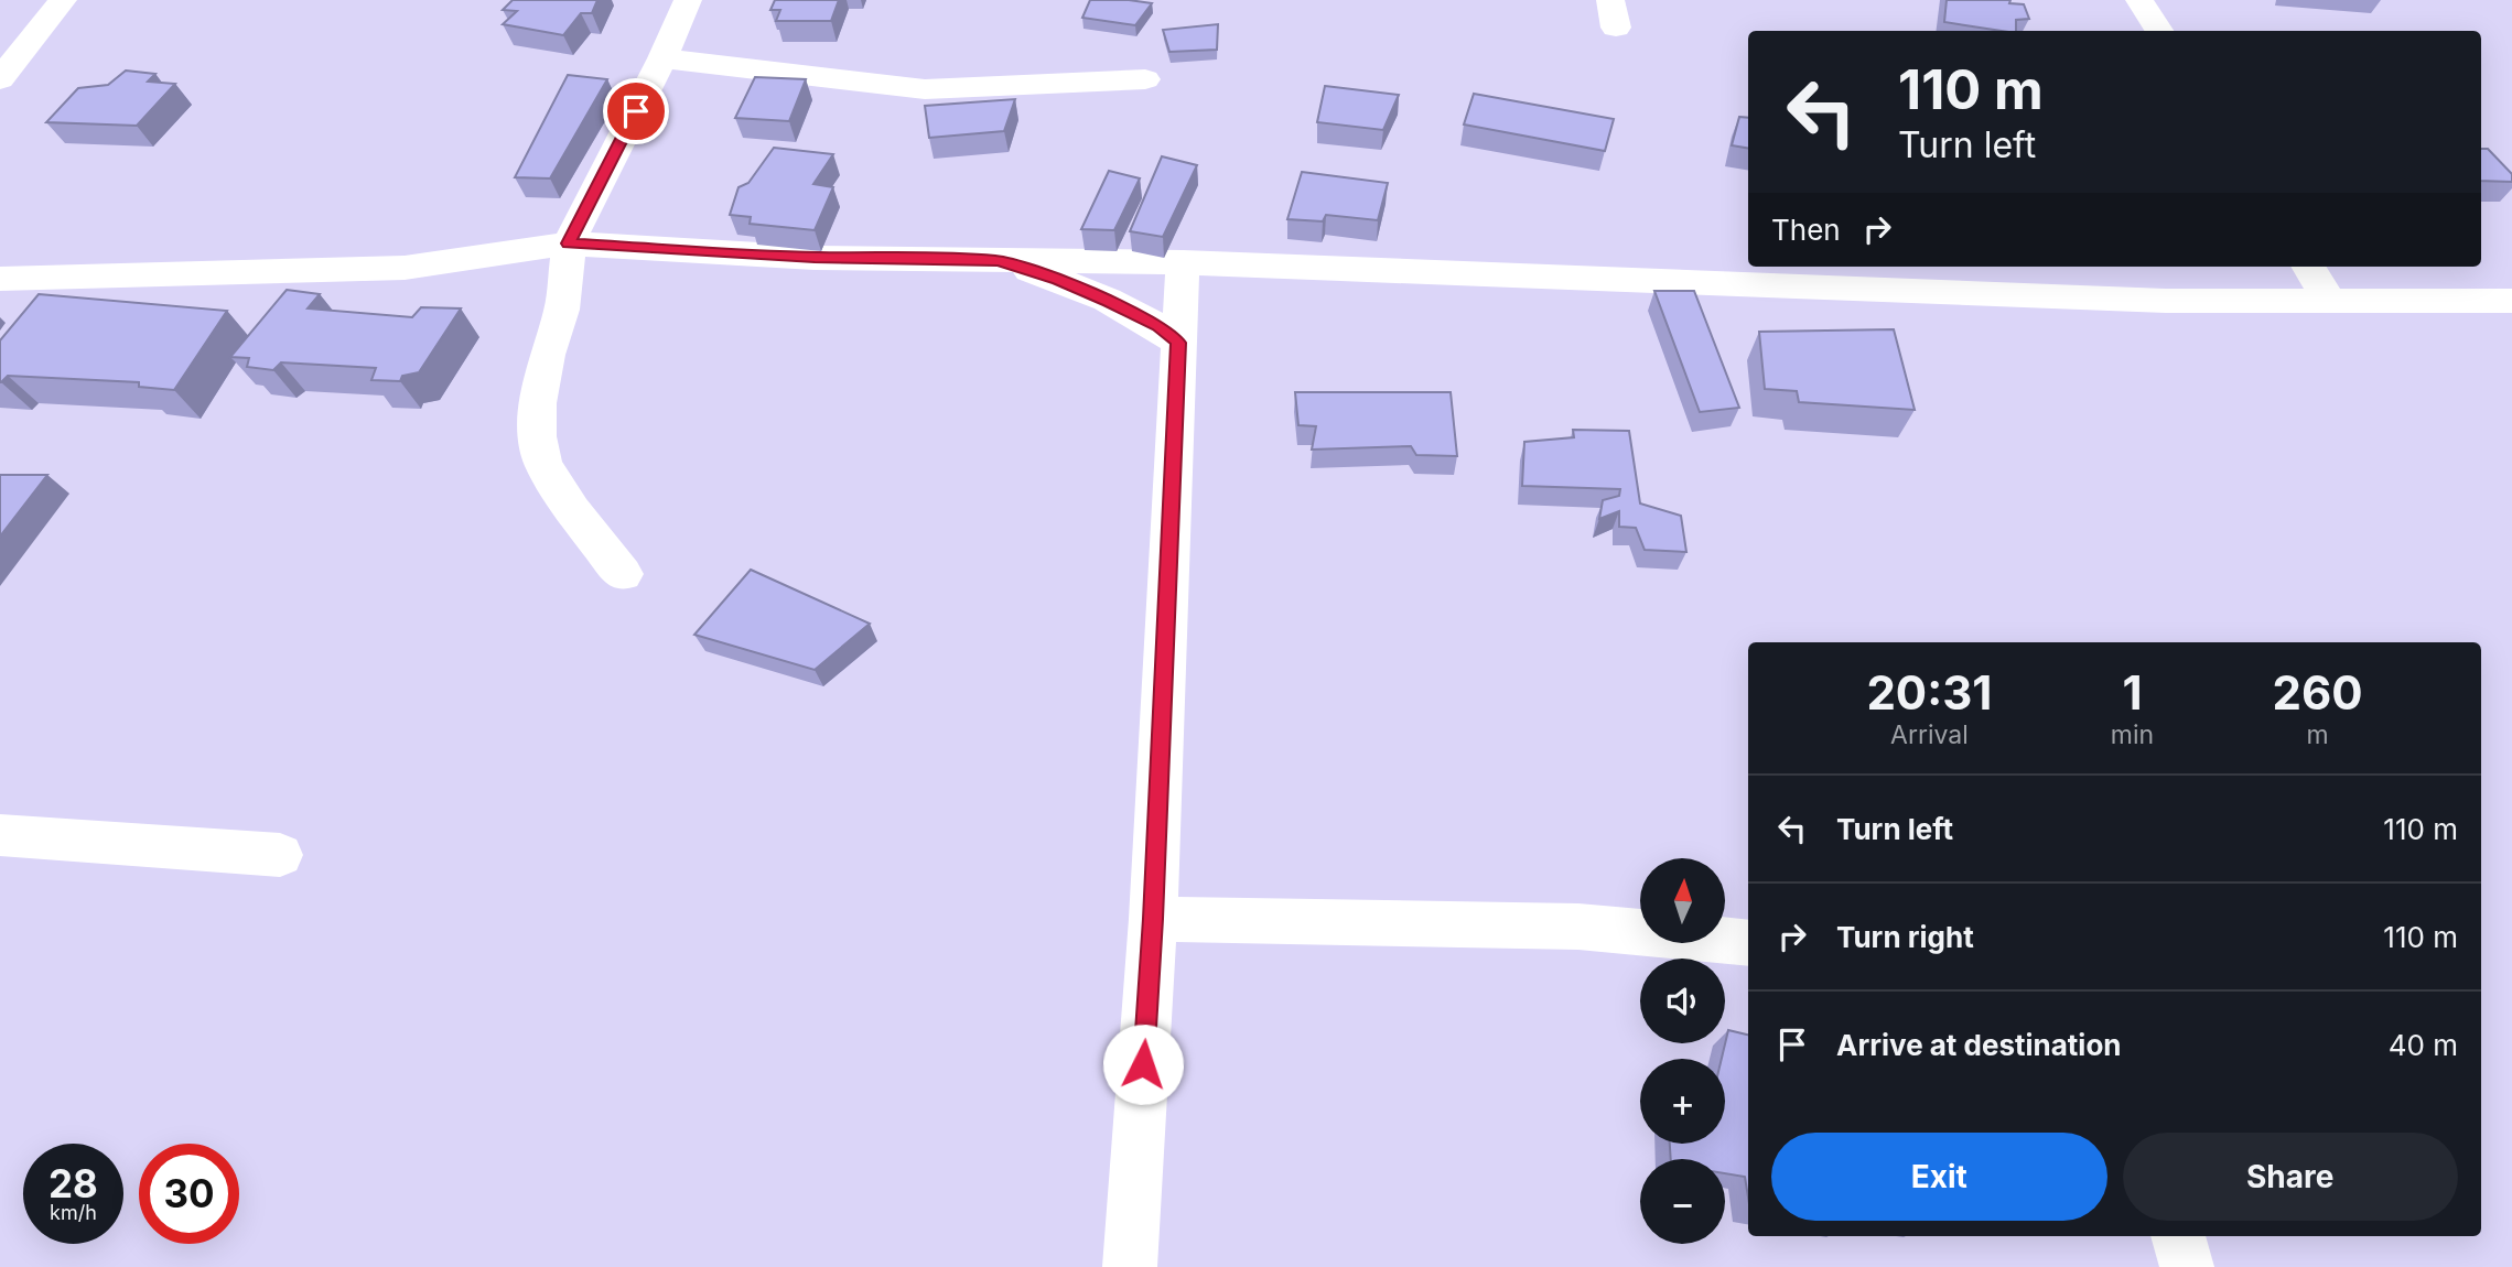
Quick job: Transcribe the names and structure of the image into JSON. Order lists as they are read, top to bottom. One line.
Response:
{"north":"top","page":{"turn":["110 m","Turn left"],"then":"Then","eta":["20:31","Arrival","1","min","260","m"],"list":[{"name":"Turn left","value":"110 m"},{"name":"Turn right","value":"110 m"},{"name":"Arrive at destination","value":"40 m"}],"map_buttons":["+","−"],"buttons":["Exit","Share"],"speed":"28 km/h","limit":"30"}}
